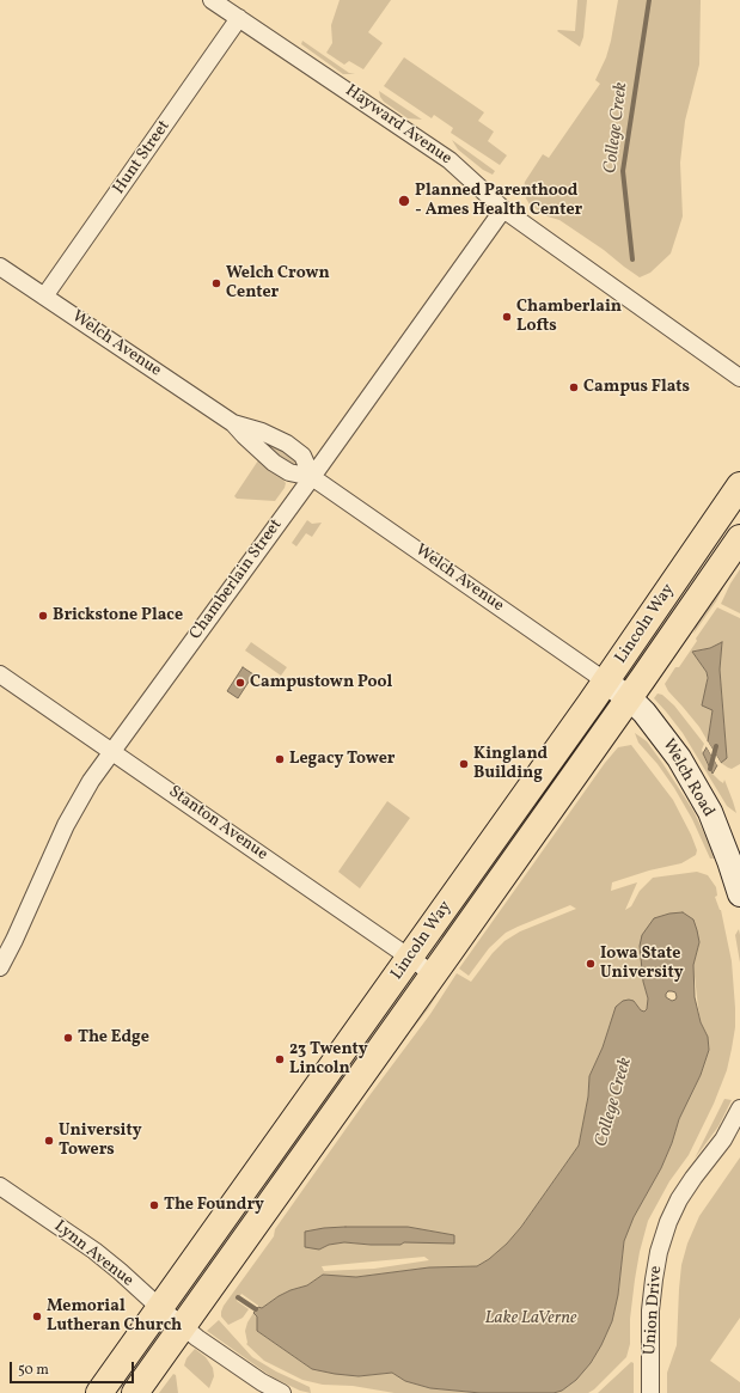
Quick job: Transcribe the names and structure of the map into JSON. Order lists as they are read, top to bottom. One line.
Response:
{"streets":{"main road":["Lincoln Way"],"street":["Hayward Avenue","Hunt Street","Welch Avenue","Chamberlain Street","Welch Road","Stanton Avenue","Lynn Avenue","Union Drive"]},"crossings":[["Hayward Avenue","Hunt Street"],["Hayward Avenue","Chamberlain Street"],["Hunt Street","Welch Avenue"],["Welch Avenue","Chamberlain Street"],["Welch Avenue","Lincoln Way"],["Welch Avenue","Welch Road"],["Chamberlain Street","Stanton Avenue"],["Lincoln Way","Welch Road"],["Lincoln Way","Stanton Avenue"],["Lincoln Way","Lynn Avenue"]],"water":["College Creek","Lake LaVerne"],"places":["Planned Parenthood - Ames Health Center","Welch Crown Center","Chamberlain Lofts","Campus Flats","Brickstone Place","Campustown Pool","Legacy Tower","Kingland Building","Iowa State University","The Edge","23 Twenty Lincoln","University Towers","The Foundry","Memorial Lutheran Church"],"scale_bar":"50 m"}
